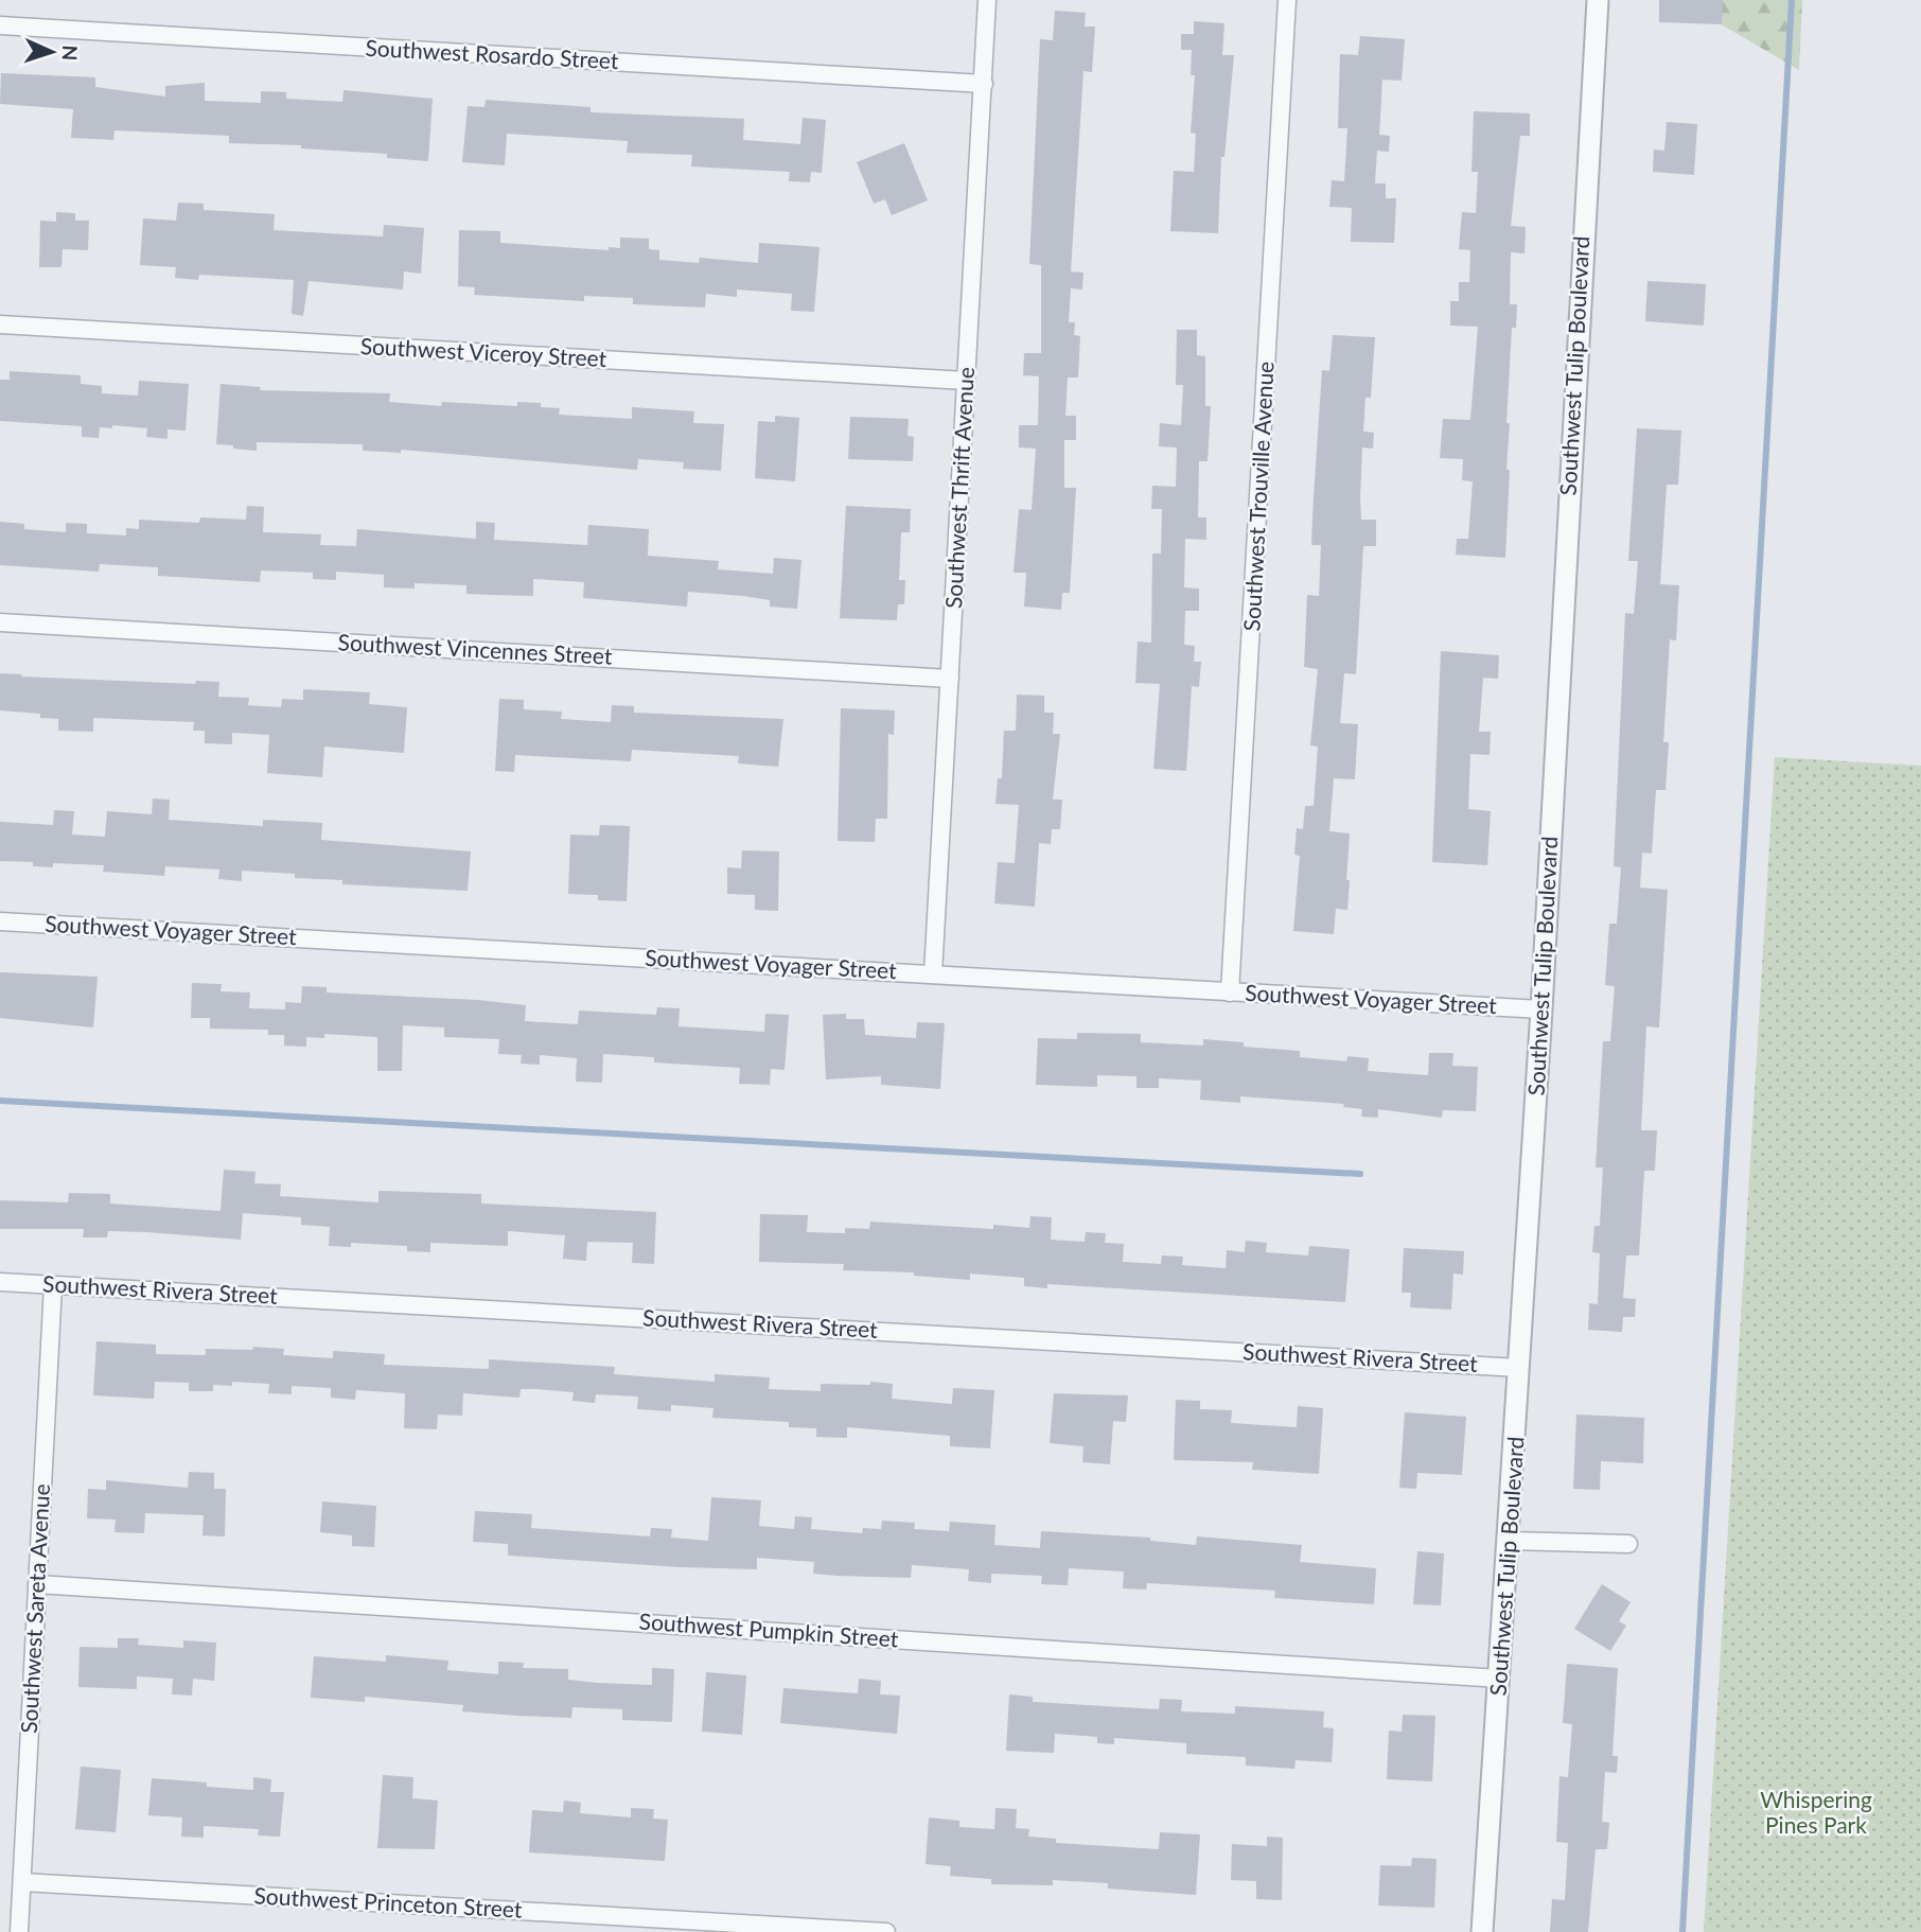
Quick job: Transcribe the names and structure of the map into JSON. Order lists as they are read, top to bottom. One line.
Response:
{"streets":{"street":["Southwest Rosardo Street","Southwest Viceroy Street","Southwest Tulip Boulevard","Southwest Thrift Avenue","Southwest Trouville Avenue","Southwest Vincennes Street","Southwest Voyager Street","Southwest Rivera Street","Southwest Sareta Avenue","Southwest Pumpkin Street","Southwest Princeton Street"]},"crossings":[["Southwest Rosardo Street","Southwest Thrift Avenue"],["Southwest Viceroy Street","Southwest Thrift Avenue"],["Southwest Tulip Boulevard","Southwest Voyager Street"],["Southwest Tulip Boulevard","Southwest Rivera Street"],["Southwest Tulip Boulevard","Southwest Pumpkin Street"],["Southwest Thrift Avenue","Southwest Vincennes Street"],["Southwest Thrift Avenue","Southwest Voyager Street"],["Southwest Trouville Avenue","Southwest Voyager Street"],["Southwest Rivera Street","Southwest Sareta Avenue"],["Southwest Sareta Avenue","Southwest Pumpkin Street"],["Southwest Sareta Avenue","Southwest Princeton Street"]],"parks":["Whispering Pines Park"],"north":"right"}
